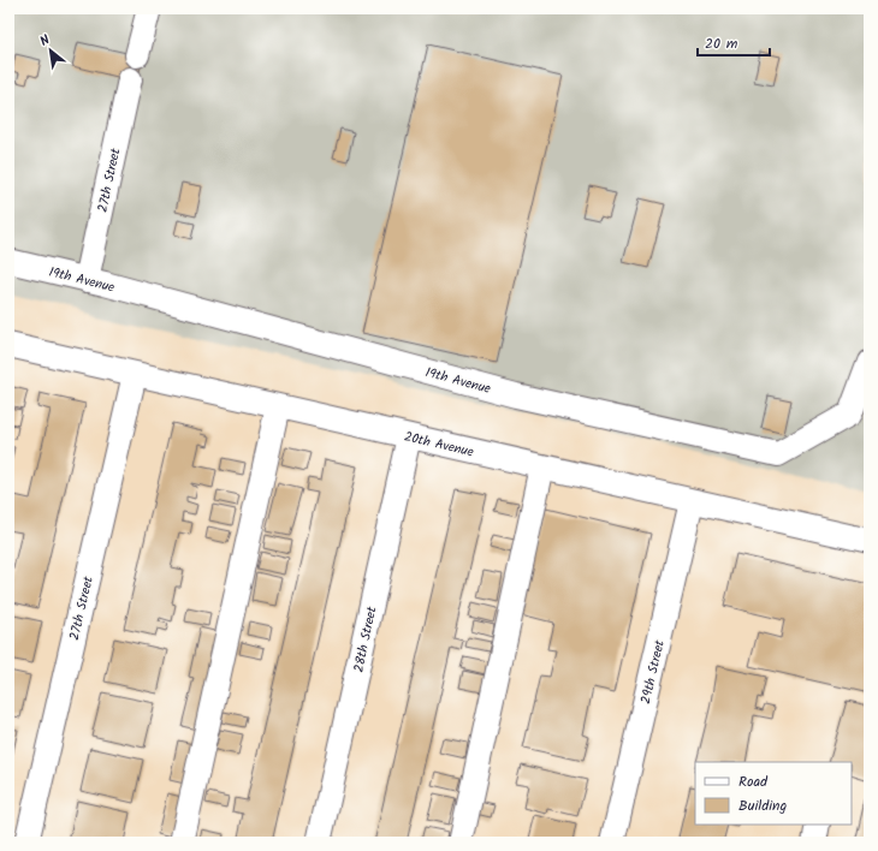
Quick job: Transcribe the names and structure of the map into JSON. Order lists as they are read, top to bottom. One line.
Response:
{"streets":{"street":["27th Street","19th Avenue","20th Avenue","28th Street","29th Street"]},"crossings":[["27th Street","19th Avenue"],["27th Street","20th Avenue"],["20th Avenue","28th Street"],["20th Avenue","29th Street"]],"legend":["Road","Building"],"scale_bar":"20 m","north":"top left"}
